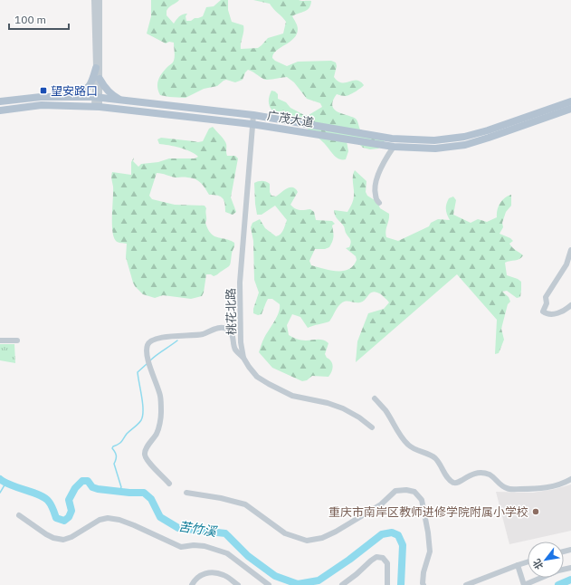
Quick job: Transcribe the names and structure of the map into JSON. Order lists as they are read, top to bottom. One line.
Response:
{"streets":{"main road":["广茂大道"],"street":["桃花北路"]},"crossings":[["广茂大道","桃花北路"]],"water":["苦竹溪"],"places":{"transit":["望安路口"],"other":["重庆市南岸区教师进修学院附属小学校"]},"scale_bar":"100 m","north":"bottom left"}
